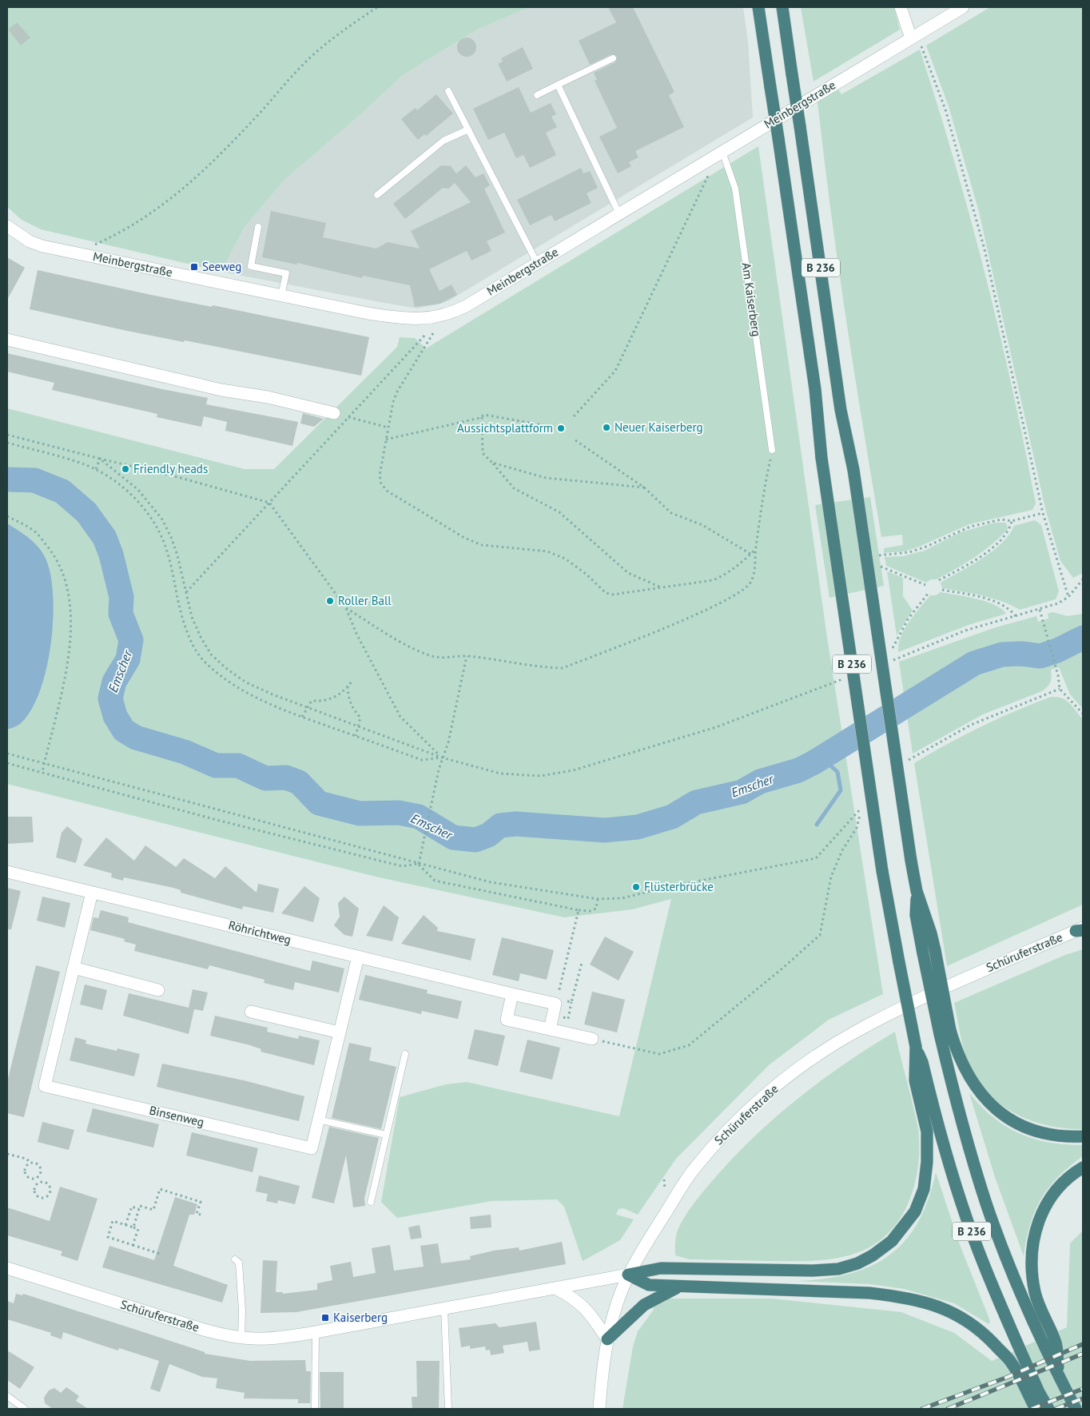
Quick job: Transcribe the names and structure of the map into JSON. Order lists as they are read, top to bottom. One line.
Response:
{"streets":{"highway":["B 236"],"street":["Meinbergstraße","Röhrichtweg","Schüruferstraße","Binsenweg"],"lane":["Am Kaiserberg"]},"crossings":[["Meinbergstraße","Am Kaiserberg"],["Röhrichtweg","Binsenweg"]],"water":["Emscher"],"places":{"transit":["Seeweg","Kaiserberg"],"other":["Neuer Kaiserberg","Aussichtsplattform","Friendly heads","Roller Ball","Flüsterbrücke"]}}
